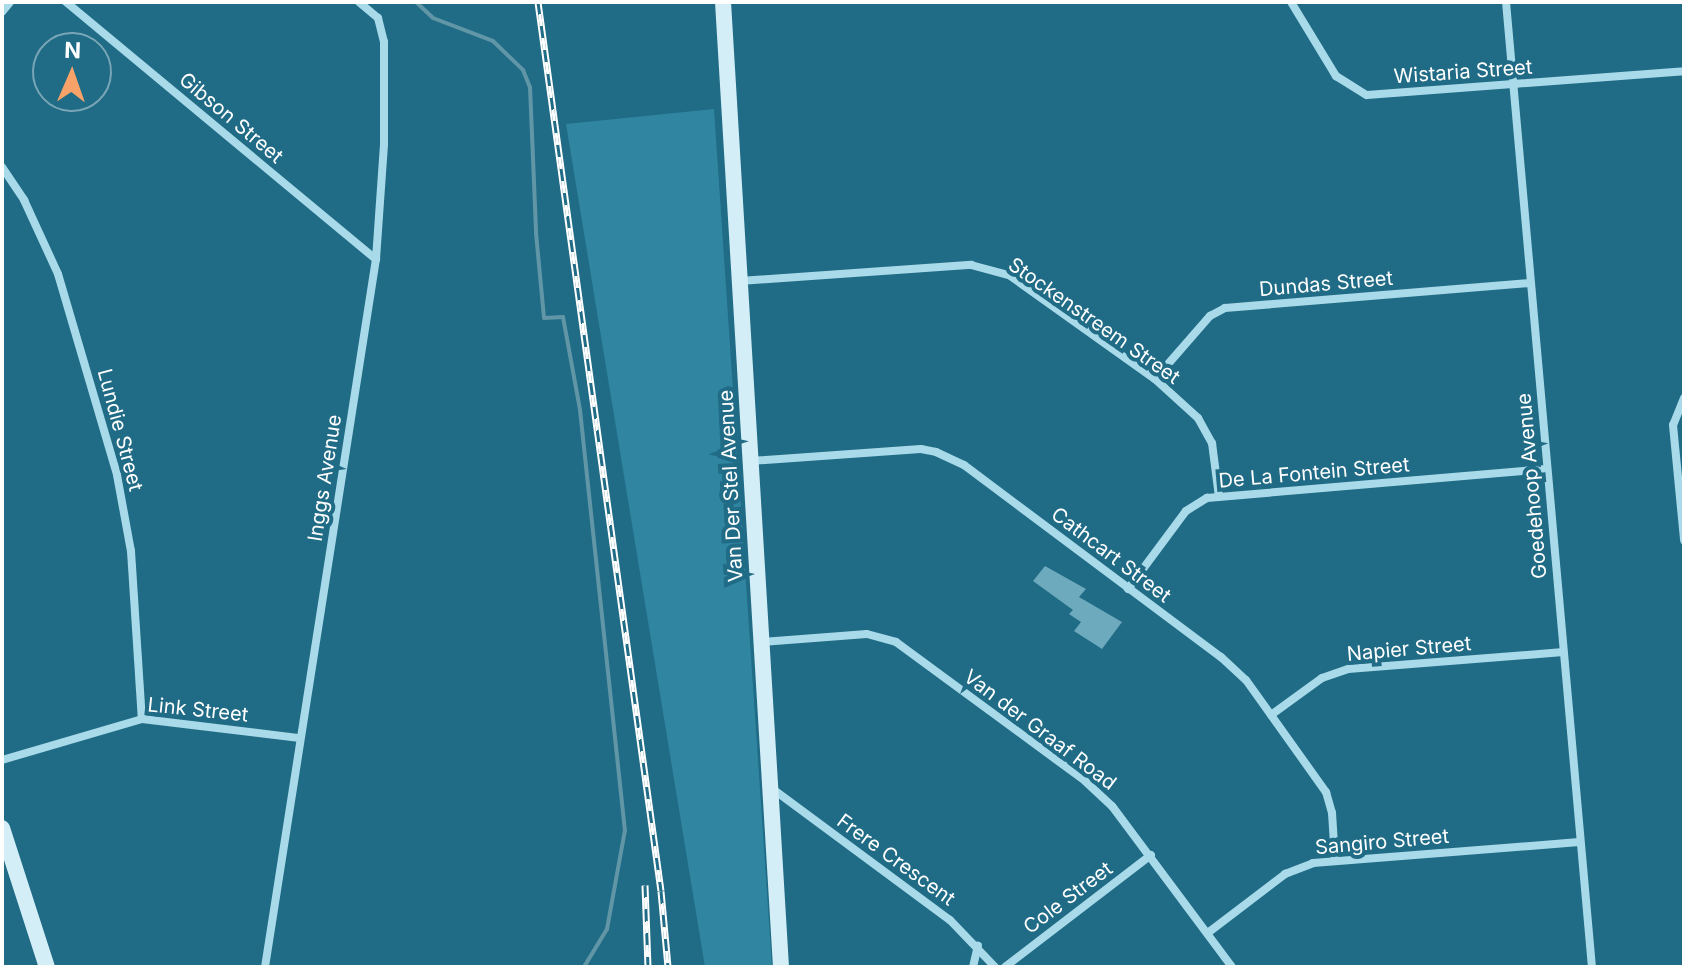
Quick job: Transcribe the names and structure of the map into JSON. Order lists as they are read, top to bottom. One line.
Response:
{"streets":{"street":["Wistaria Street","Gibson Street","Dundas Street","Stockenstreem Street","Lundie Street","De La Fontein Street","Inggs Avenue","Van Der Stel Avenue","Goedehoop Avenue","Cathcart Street","Napier Street","Link Street","Van der Graaf Road","Sangiro Street","Frere Crescent","Cole Street"]},"crossings":[["Wistaria Street","Goedehoop Avenue"],["Gibson Street","Inggs Avenue"],["Dundas Street","Stockenstreem Street"],["Dundas Street","Goedehoop Avenue"],["Stockenstreem Street","De La Fontein Street"],["Stockenstreem Street","Van Der Stel Avenue"],["Lundie Street","Link Street"],["De La Fontein Street","Goedehoop Avenue"],["De La Fontein Street","Cathcart Street"],["Inggs Avenue","Link Street"],["Van Der Stel Avenue","Cathcart Street"],["Van Der Stel Avenue","Van der Graaf Road"],["Van Der Stel Avenue","Frere Crescent"],["Goedehoop Avenue","Napier Street"],["Goedehoop Avenue","Sangiro Street"],["Cathcart Street","Napier Street"],["Cathcart Street","Sangiro Street"],["Van der Graaf Road","Sangiro Street"],["Van der Graaf Road","Cole Street"]],"north":"top"}
